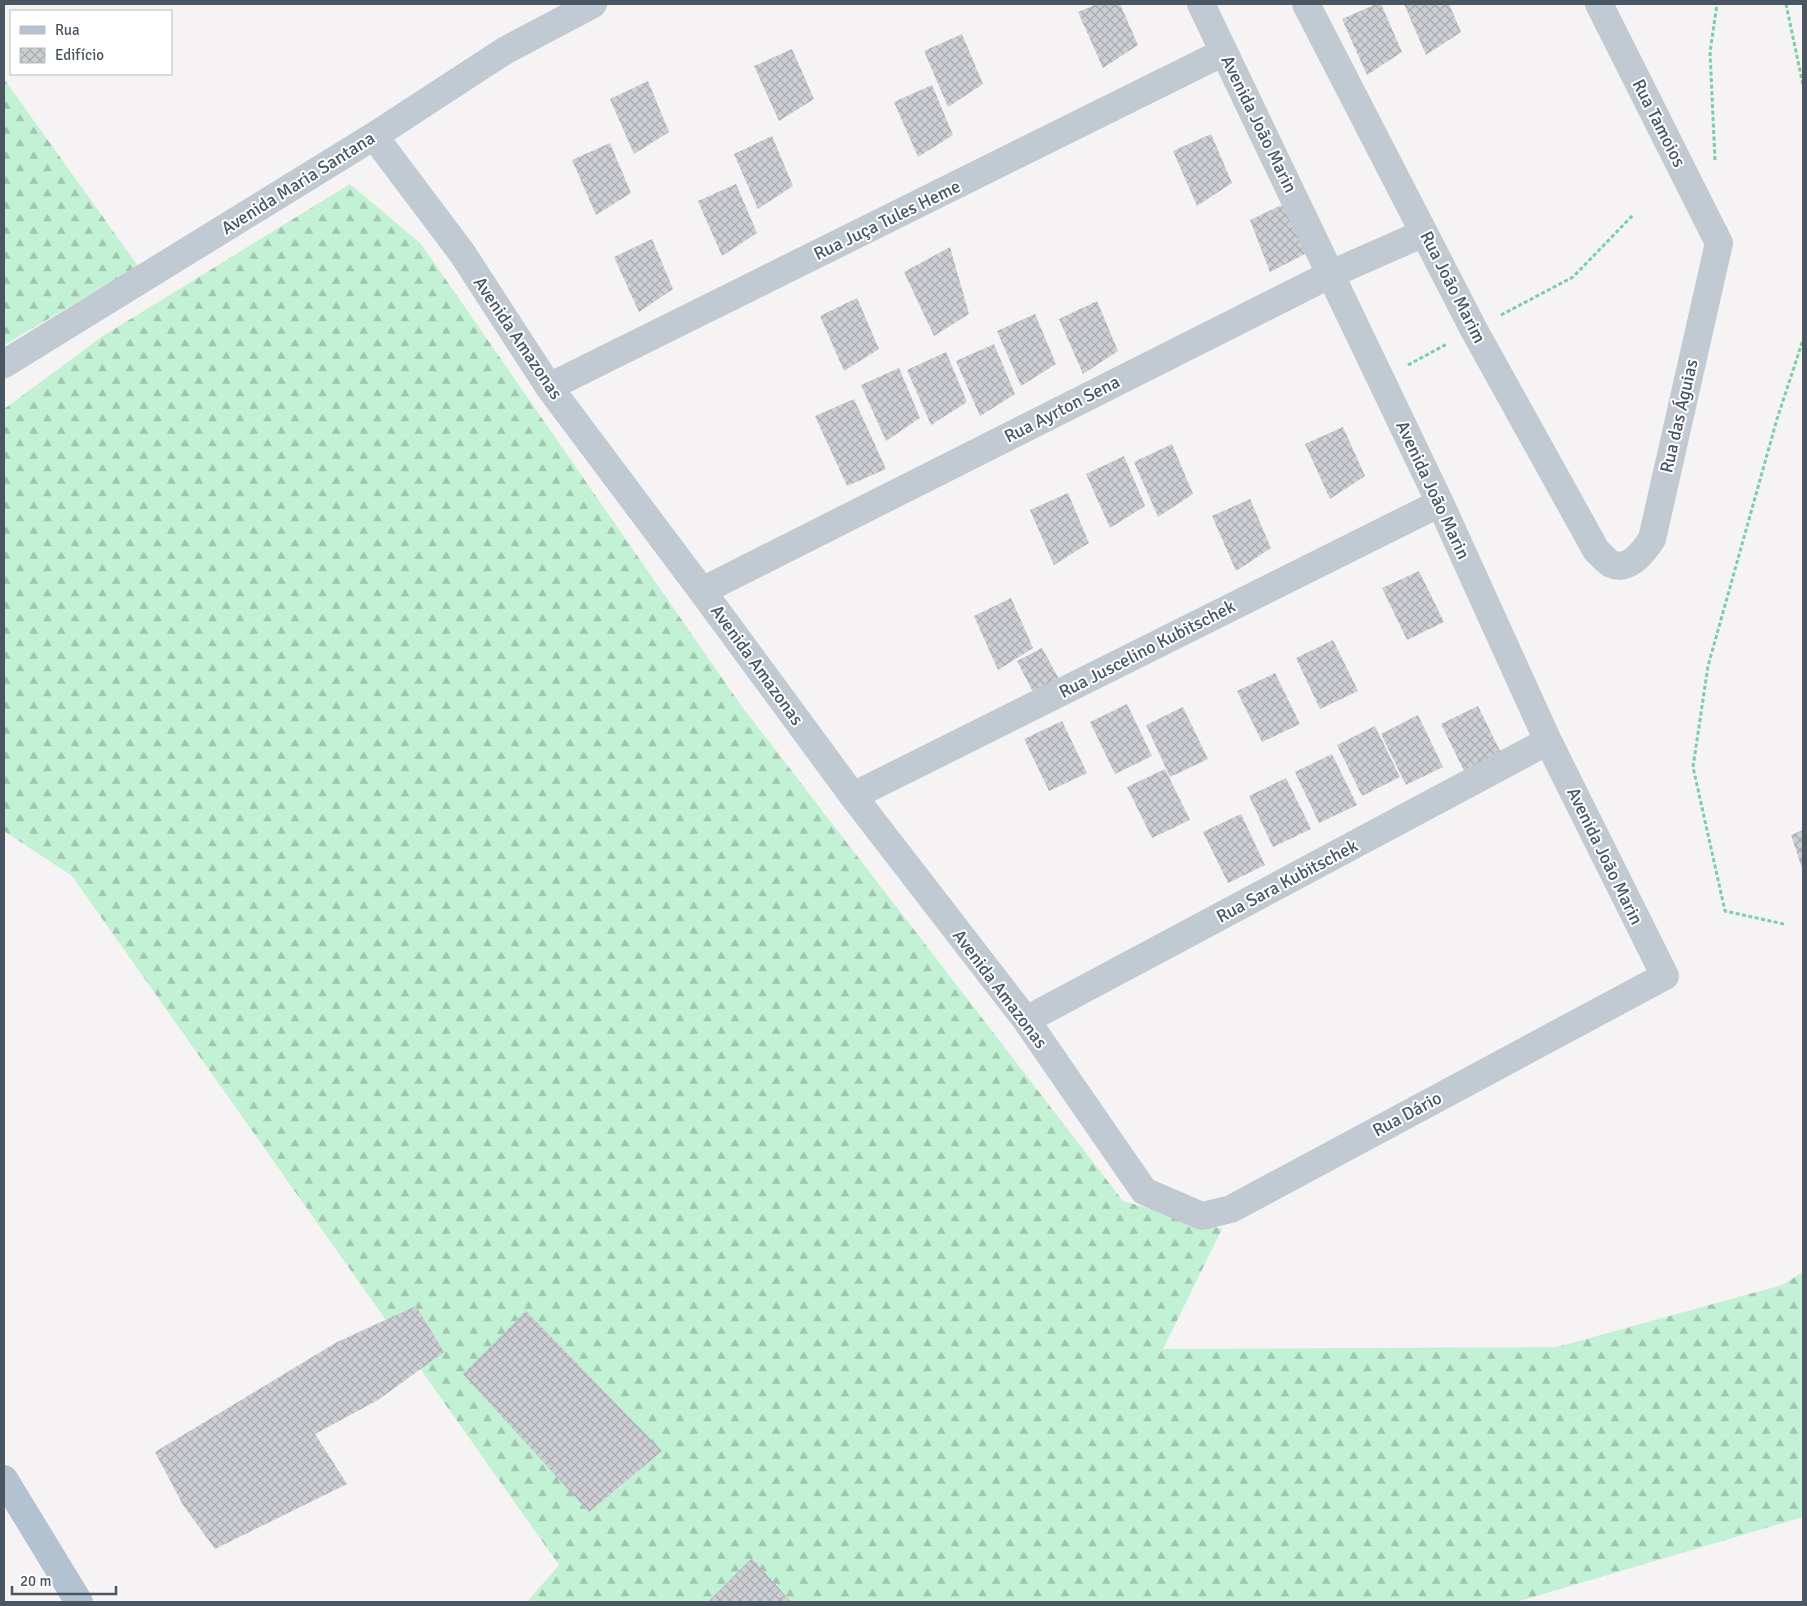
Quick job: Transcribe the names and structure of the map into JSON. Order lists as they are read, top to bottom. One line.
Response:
{"streets":{"street":["Rua Tamoios","Avenida João Marin","Avenida Maria Santana","Rua Juça Tules Heme","Rua João Marim","Avenida Amazonas","Rua Ayrton Sena","Rua das Águias","Rua Juscelino Kubitschek","Rua Sara Kubitschek","Rua Dário"]},"crossings":[["Rua Tamoios","Rua das Águias"],["Avenida João Marin","Rua Juça Tules Heme"],["Avenida João Marin","Rua Ayrton Sena"],["Avenida João Marin","Rua Juscelino Kubitschek"],["Avenida João Marin","Rua Sara Kubitschek"],["Avenida João Marin","Rua Dário"],["Avenida Maria Santana","Avenida Amazonas"],["Rua Juça Tules Heme","Avenida Amazonas"],["Rua João Marim","Rua Ayrton Sena"],["Rua João Marim","Rua das Águias"],["Avenida Amazonas","Rua Ayrton Sena"],["Avenida Amazonas","Rua Juscelino Kubitschek"],["Avenida Amazonas","Rua Sara Kubitschek"],["Avenida Amazonas","Rua Dário"]],"legend":["Rua","Edifício"],"scale_bar":"20 m"}
